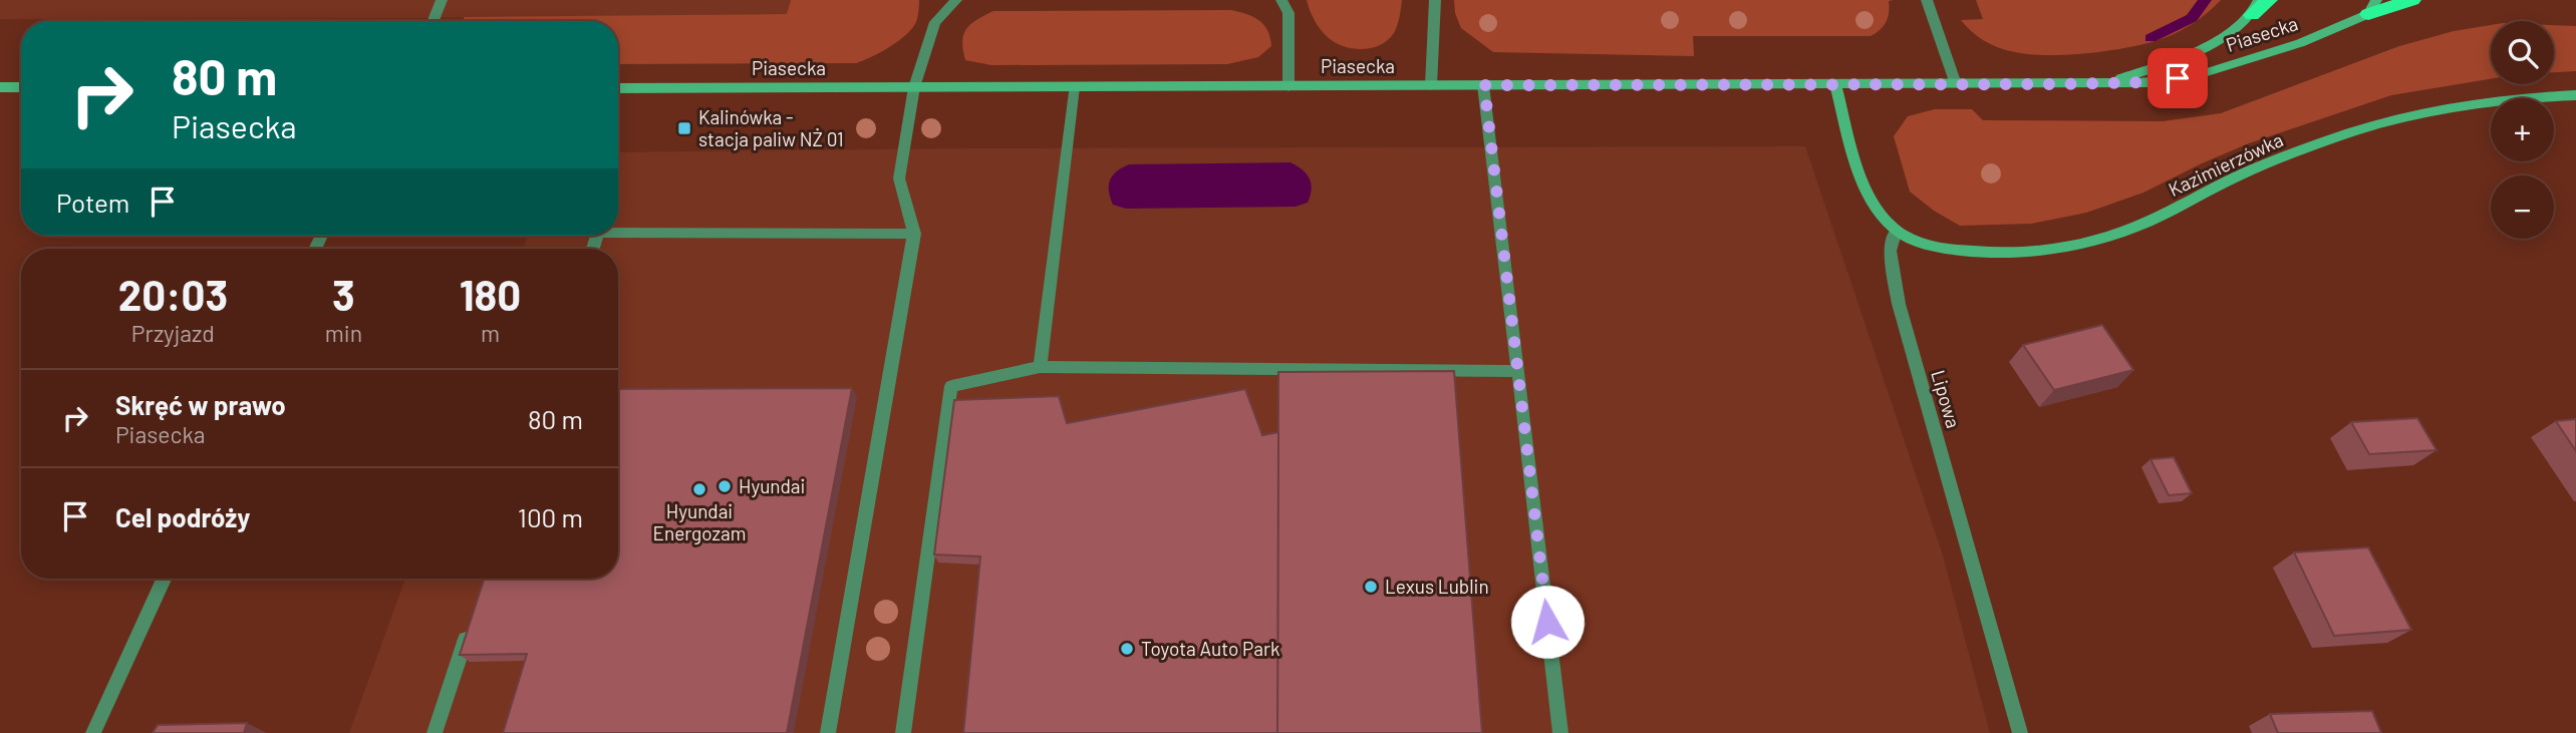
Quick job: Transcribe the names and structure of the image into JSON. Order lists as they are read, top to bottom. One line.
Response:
{"streets":{"street":["Piasecka","Kazimierzówka","Lipowa"]},"crossings":[["Kazimierzówka","Lipowa"]],"places":{"transit":["Kalinówka - stacja paliw NŻ 01"],"other":["Hyundai","Hyundai Energozam","Lexus Lublin","Toyota Auto Park"]},"page":{"map_buttons":["+","−"],"turn":["80 m","Piasecka"],"then":"Potem","eta":["20:03","Przyjazd","3","min","180","m"],"list":[{"name":"Skręć w prawo","note":"Piasecka","value":"80 m"},{"name":"Cel podróży","value":"100 m"}]}}
